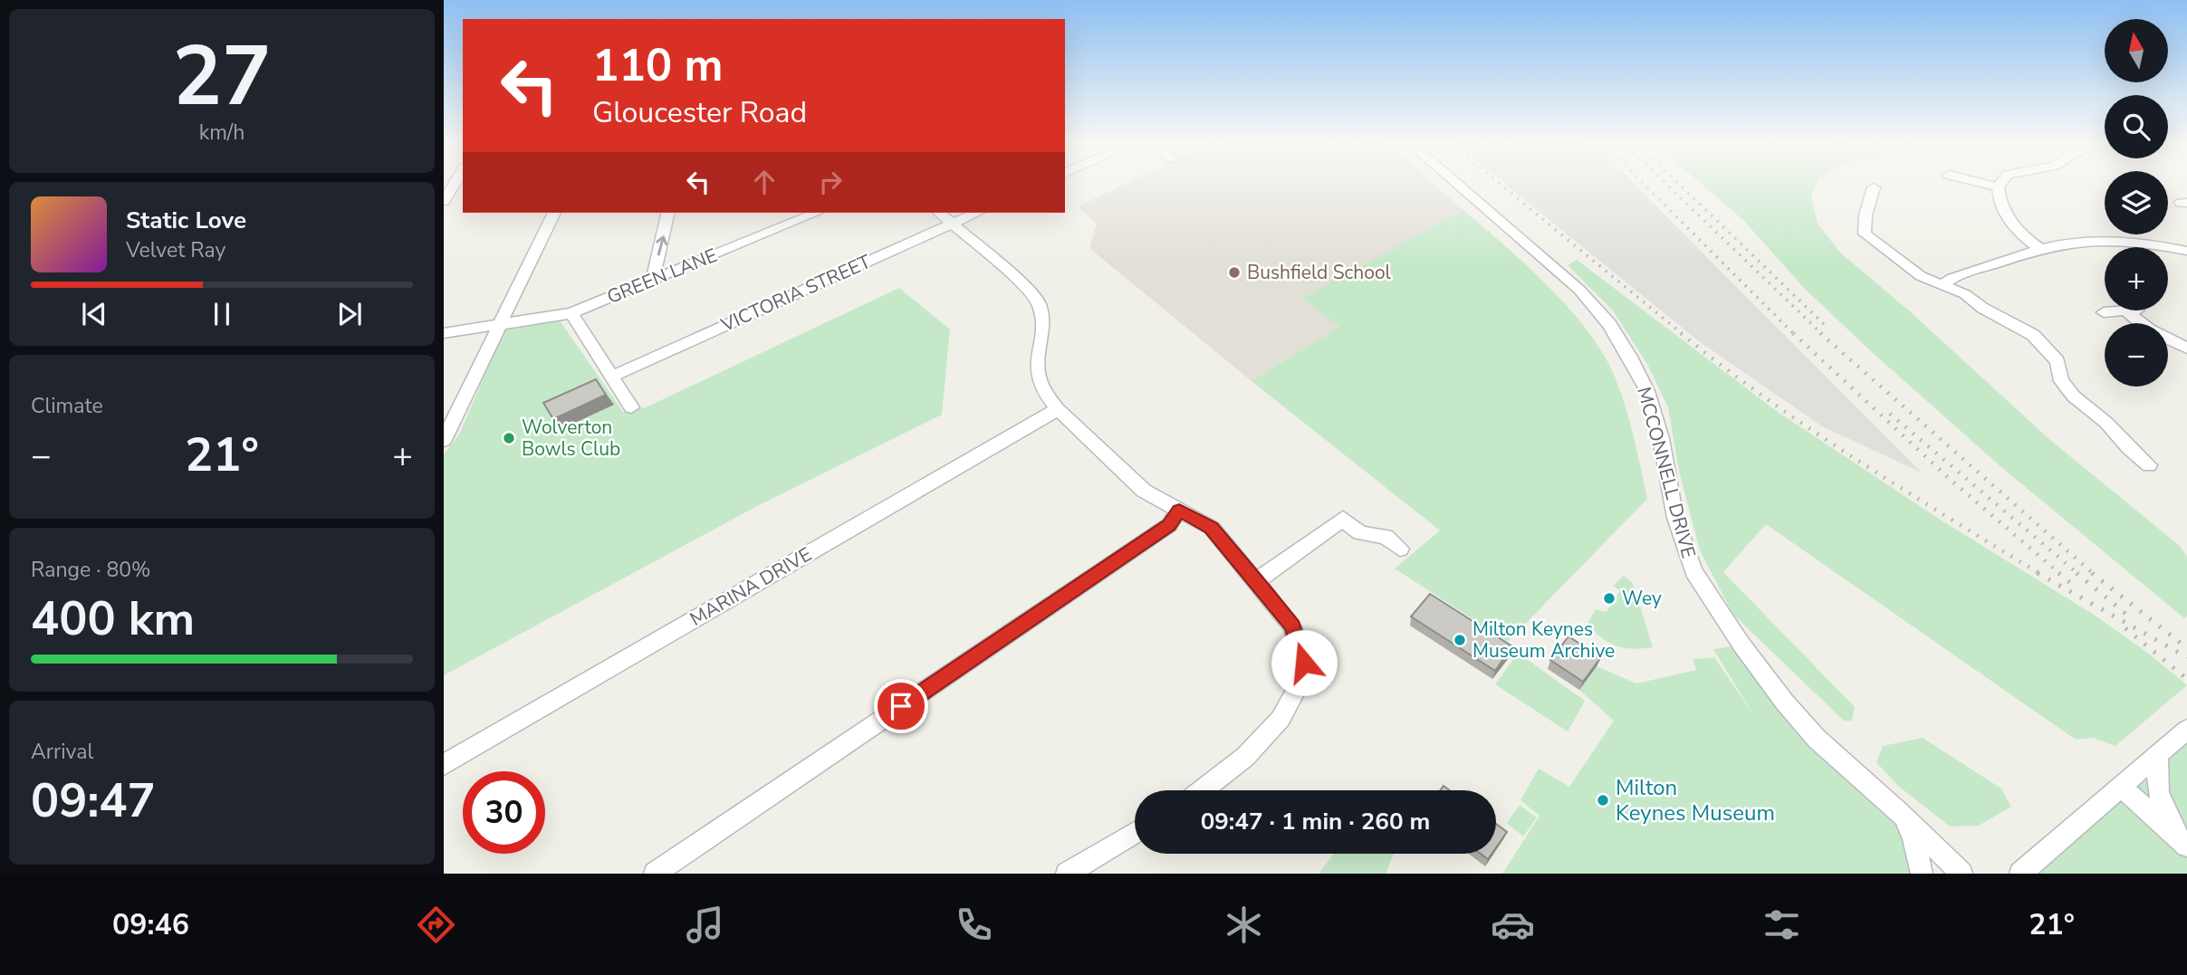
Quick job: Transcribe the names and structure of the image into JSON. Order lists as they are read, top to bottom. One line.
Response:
{"streets":{"street":["GREEN LANE","VICTORIA STREET","MCCONNELL DRIVE","MARINA DRIVE"]},"places":["Bushfield School","Wolverton Bowls Club","Wey","Milton Keynes Museum Archive","Milton Keynes Museum"],"north":"top","page":{"tile":[["27","km/h"],"Climate",["Range · 80%","400 km"],["Arrival","09:47"]],"map_buttons":["+","−"],"turn":["110 m","Gloucester Road"],"song":["Static Love","Velvet Ray"],"heat":["−","21°","+"],"limit":"30","trip":"09:47 · 1 min · 260 m","tabs":["09:46","21°"]}}
